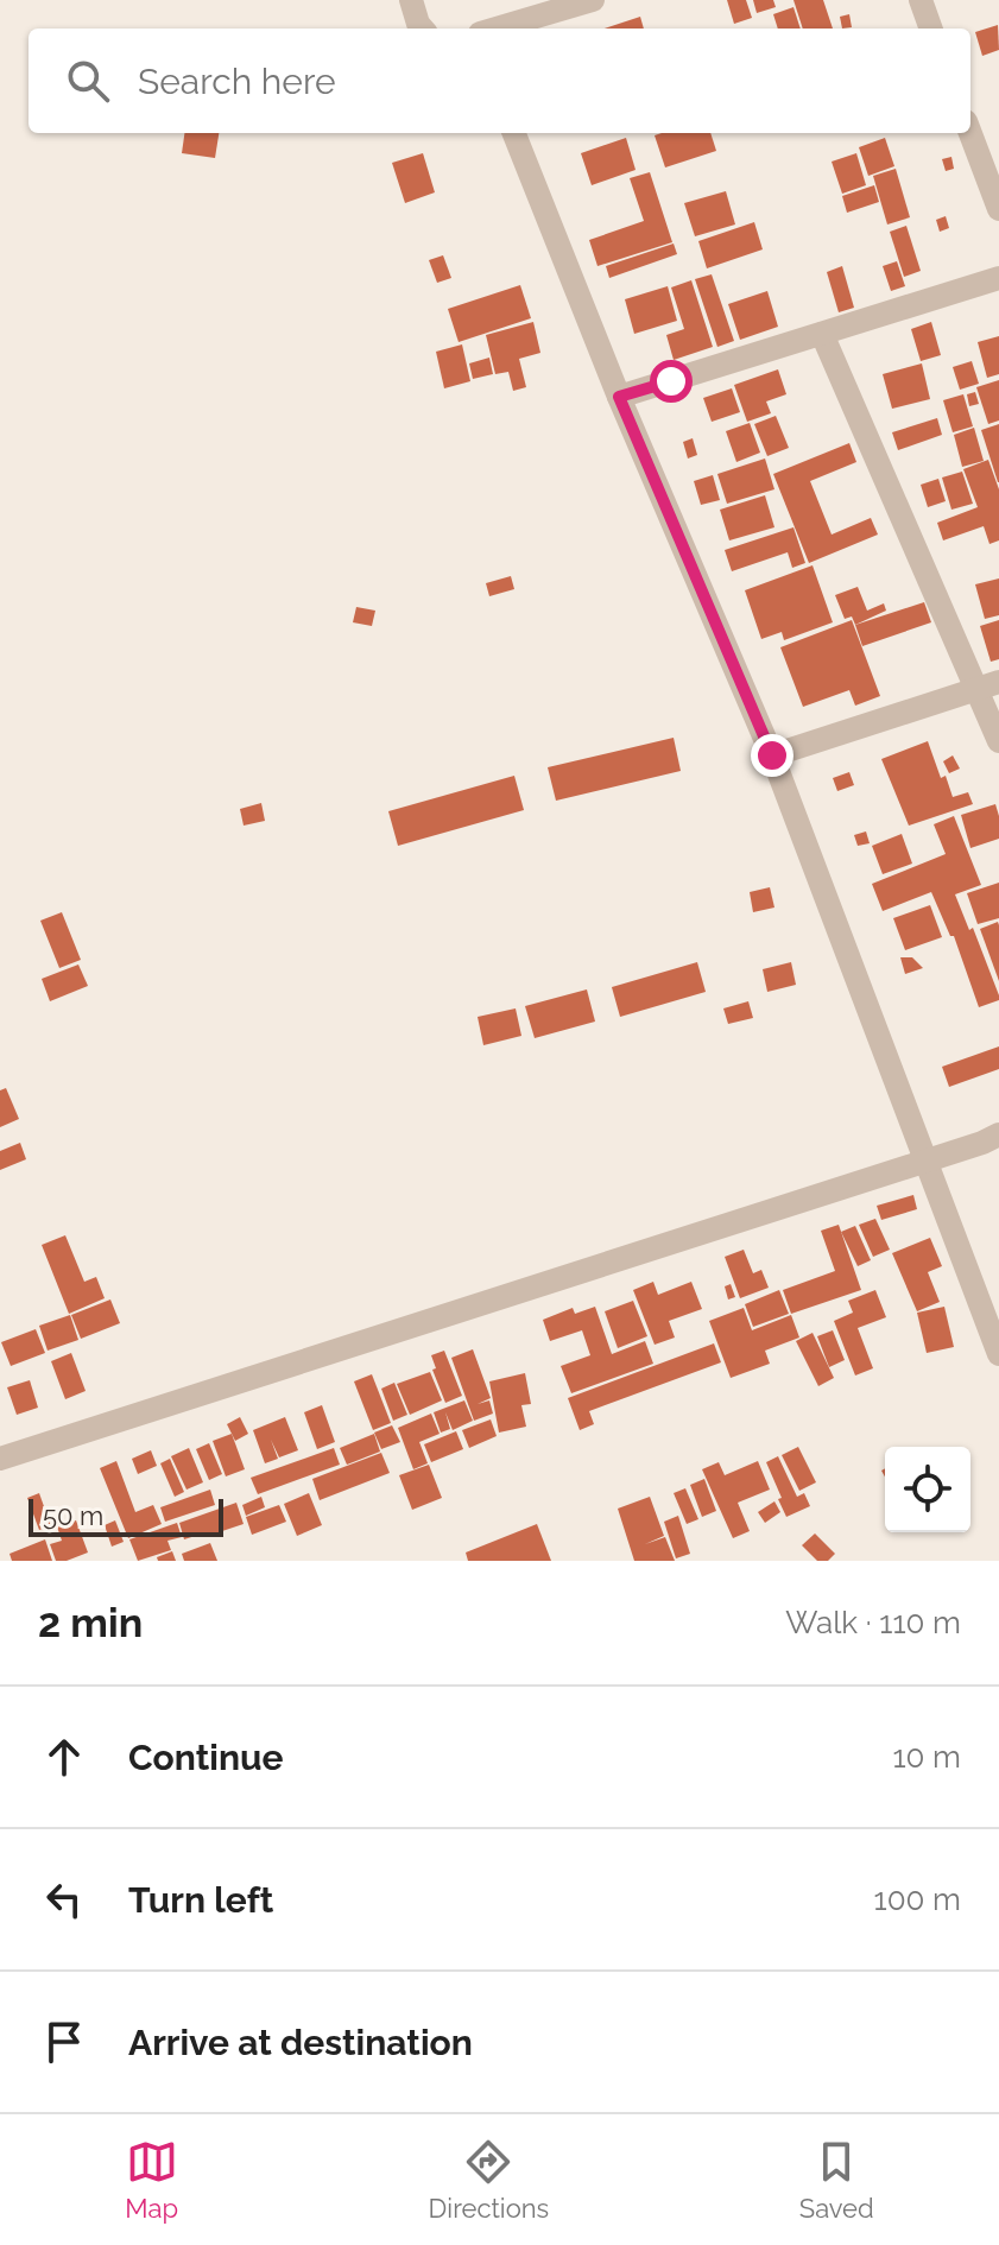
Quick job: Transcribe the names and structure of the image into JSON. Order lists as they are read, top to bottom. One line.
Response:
{"scale_bar":"50 m","page":{"search":"Search here","scale":"50 m","heading":["2 min","Walk · 110 m"],"list":[["Continue","10 m"],["Turn left","100 m"],"Arrive at destination"],"nav":["Map","Directions","Saved"]}}
